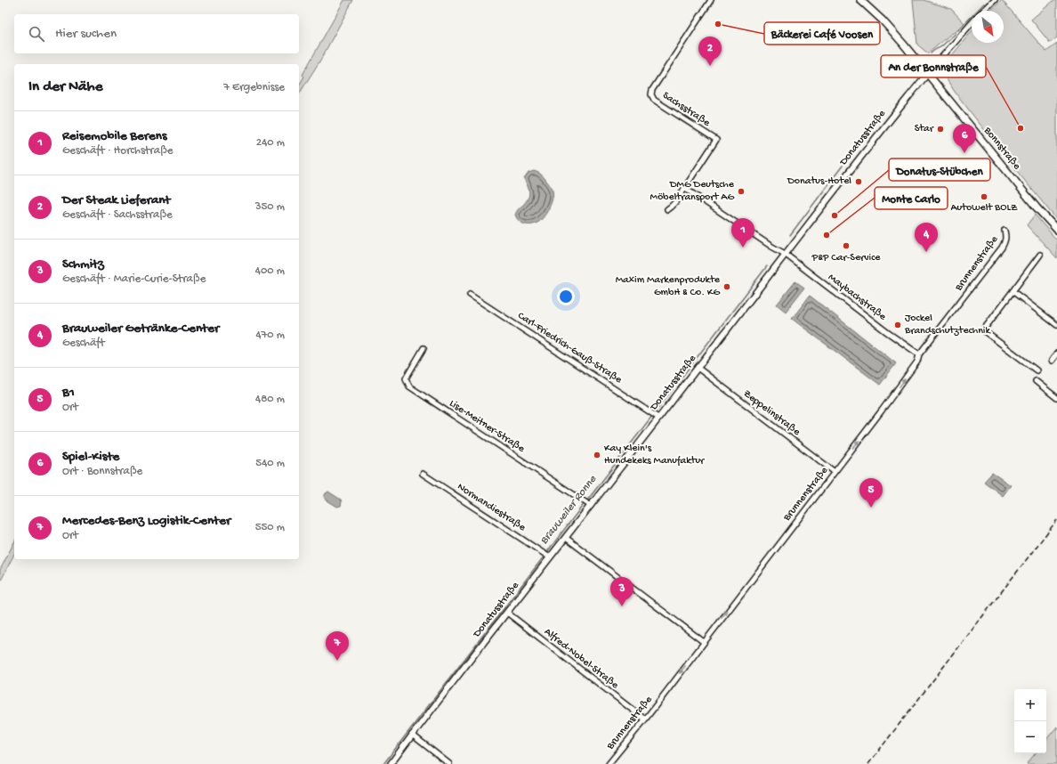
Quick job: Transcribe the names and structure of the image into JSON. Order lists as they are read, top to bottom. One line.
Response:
{"streets":{"main road":["Bonnstraße"],"street":["Sachsstraße","Donatusstraße","Brunnenstraße","Maybachstraße","Carl-Friedrich-Gauß-Straße","Zeppelinstraße","Lise-Meitner-Straße","Normandiestraße","Alfred-Nobel-Straße"]},"crossings":[["Sachsstraße","Maybachstraße"],["Donatusstraße","Bonnstraße"],["Donatusstraße","Maybachstraße"],["Donatusstraße","Carl-Friedrich-Gauß-Straße"],["Donatusstraße","Zeppelinstraße"],["Donatusstraße","Lise-Meitner-Straße"],["Donatusstraße","Normandiestraße"],["Donatusstraße","Alfred-Nobel-Straße"],["Brunnenstraße","Maybachstraße"],["Brunnenstraße","Zeppelinstraße"],["Brunnenstraße","Alfred-Nobel-Straße"]],"water":["Brauweiler Ronne"],"places":["Bäckerei Café Voosen","An der Bonnstraße","Star","Donatus-Hotel","DMG Deutsche Möbeltransport AG","Autowelt BOLZ","Donatus-Stübchen","Monte Carlo","P&P Car-Service","Maxim Markenprodukte GmbH & Co. KG","Jockel Brandschutztechnik","Kay Klein's Hundekeks Manufaktur"],"north":"bottom right","page":{"search":"Hier suchen","pins":["2","6","1","4","5","3","7"],"heading":["In der Nähe","7 Ergebnisse"],"list":[{"mark":"1","name":"Reisemobile Berens","note":"Geschäft · Horchstraße","value":"240 m"},{"mark":"2","name":"Der Steak Lieferant","note":"Geschäft · Sachsstraße","value":"350 m"},{"mark":"3","name":"Schmitz","note":"Geschäft · Marie-Curie-Straße","value":"400 m"},{"mark":"4","name":"Brauweiler Getränke-Center","note":"Geschäft","value":"470 m"},{"mark":"5","name":"B1","note":"Ort","value":"480 m"},{"mark":"6","name":"Spiel-Kiste","note":"Ort · Bonnstraße","value":"540 m"},{"mark":"7","name":"Mercedes-Benz Logistik-Center","note":"Ort","value":"550 m"}],"map_buttons":["+","−"]}}
